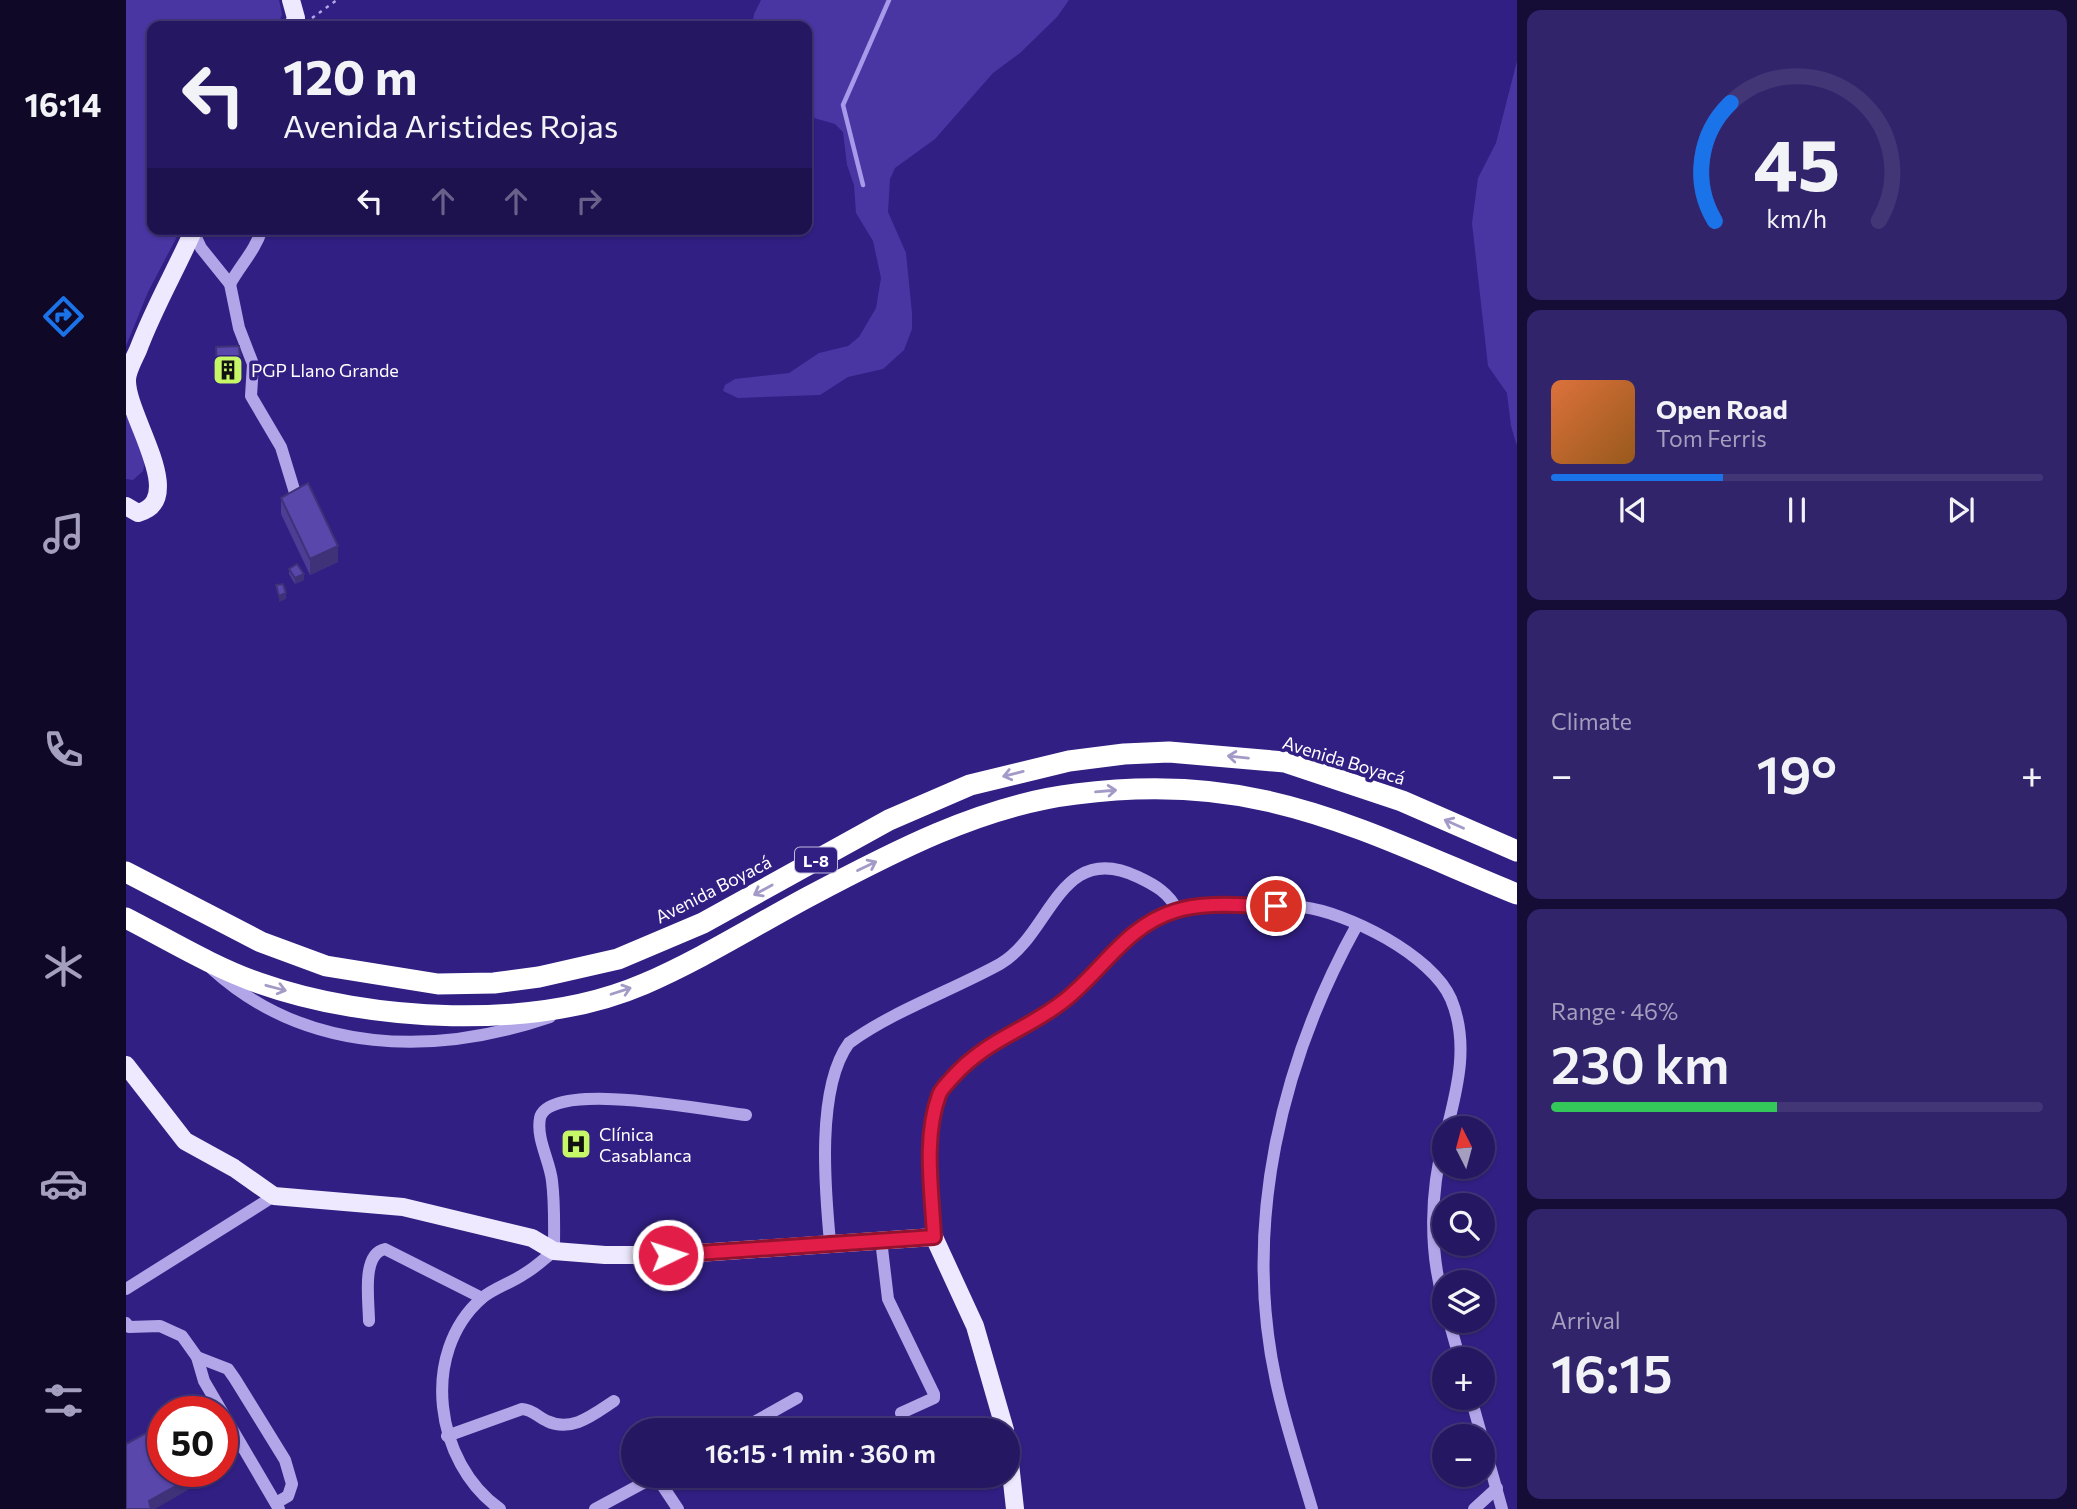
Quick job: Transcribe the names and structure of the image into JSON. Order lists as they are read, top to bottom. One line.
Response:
{"streets":{"highway":["Avenida Boyacá","L-8"]},"places":{"building":["PGP Llano Grande"],"hospital":["Clínica Casablanca"]},"north":"top","page":{"tabs":"16:14","turn":["120 m","Avenida Aristides Rojas"],"song":["Open Road","Tom Ferris"],"tile":["Climate",["Range · 46%","230 km"],["Arrival","16:15"]],"heat":["−","19°","+"],"map_buttons":["+","−"],"limit":"50","trip":"16:15 · 1 min · 360 m","gauge":["45","km/h"]}}
